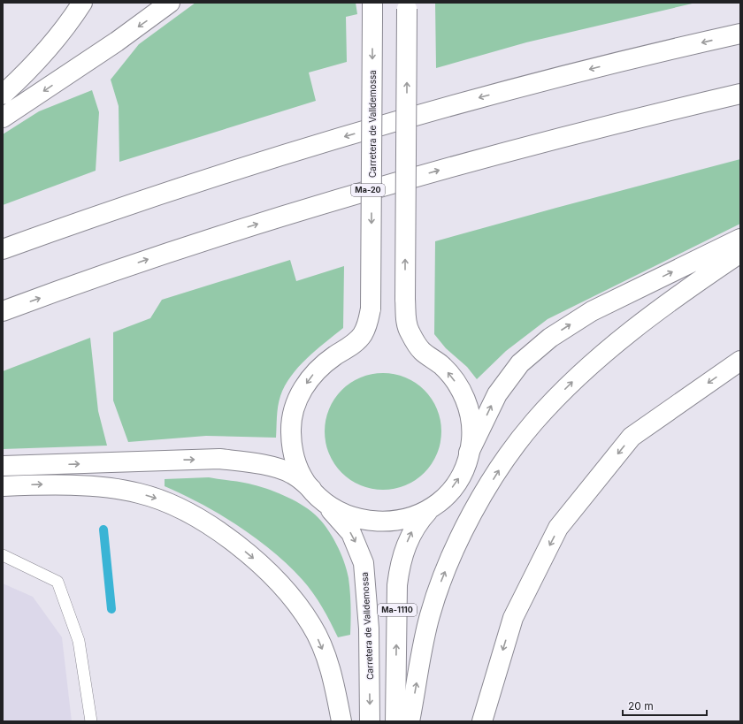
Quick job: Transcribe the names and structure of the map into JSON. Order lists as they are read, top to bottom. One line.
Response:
{"streets":{"main road":["Carretera de Valldemossa","Ma-20","Ma-1110"]},"crossings":[["Carretera de Valldemossa","Ma-1110"]],"scale_bar":"20 m"}
